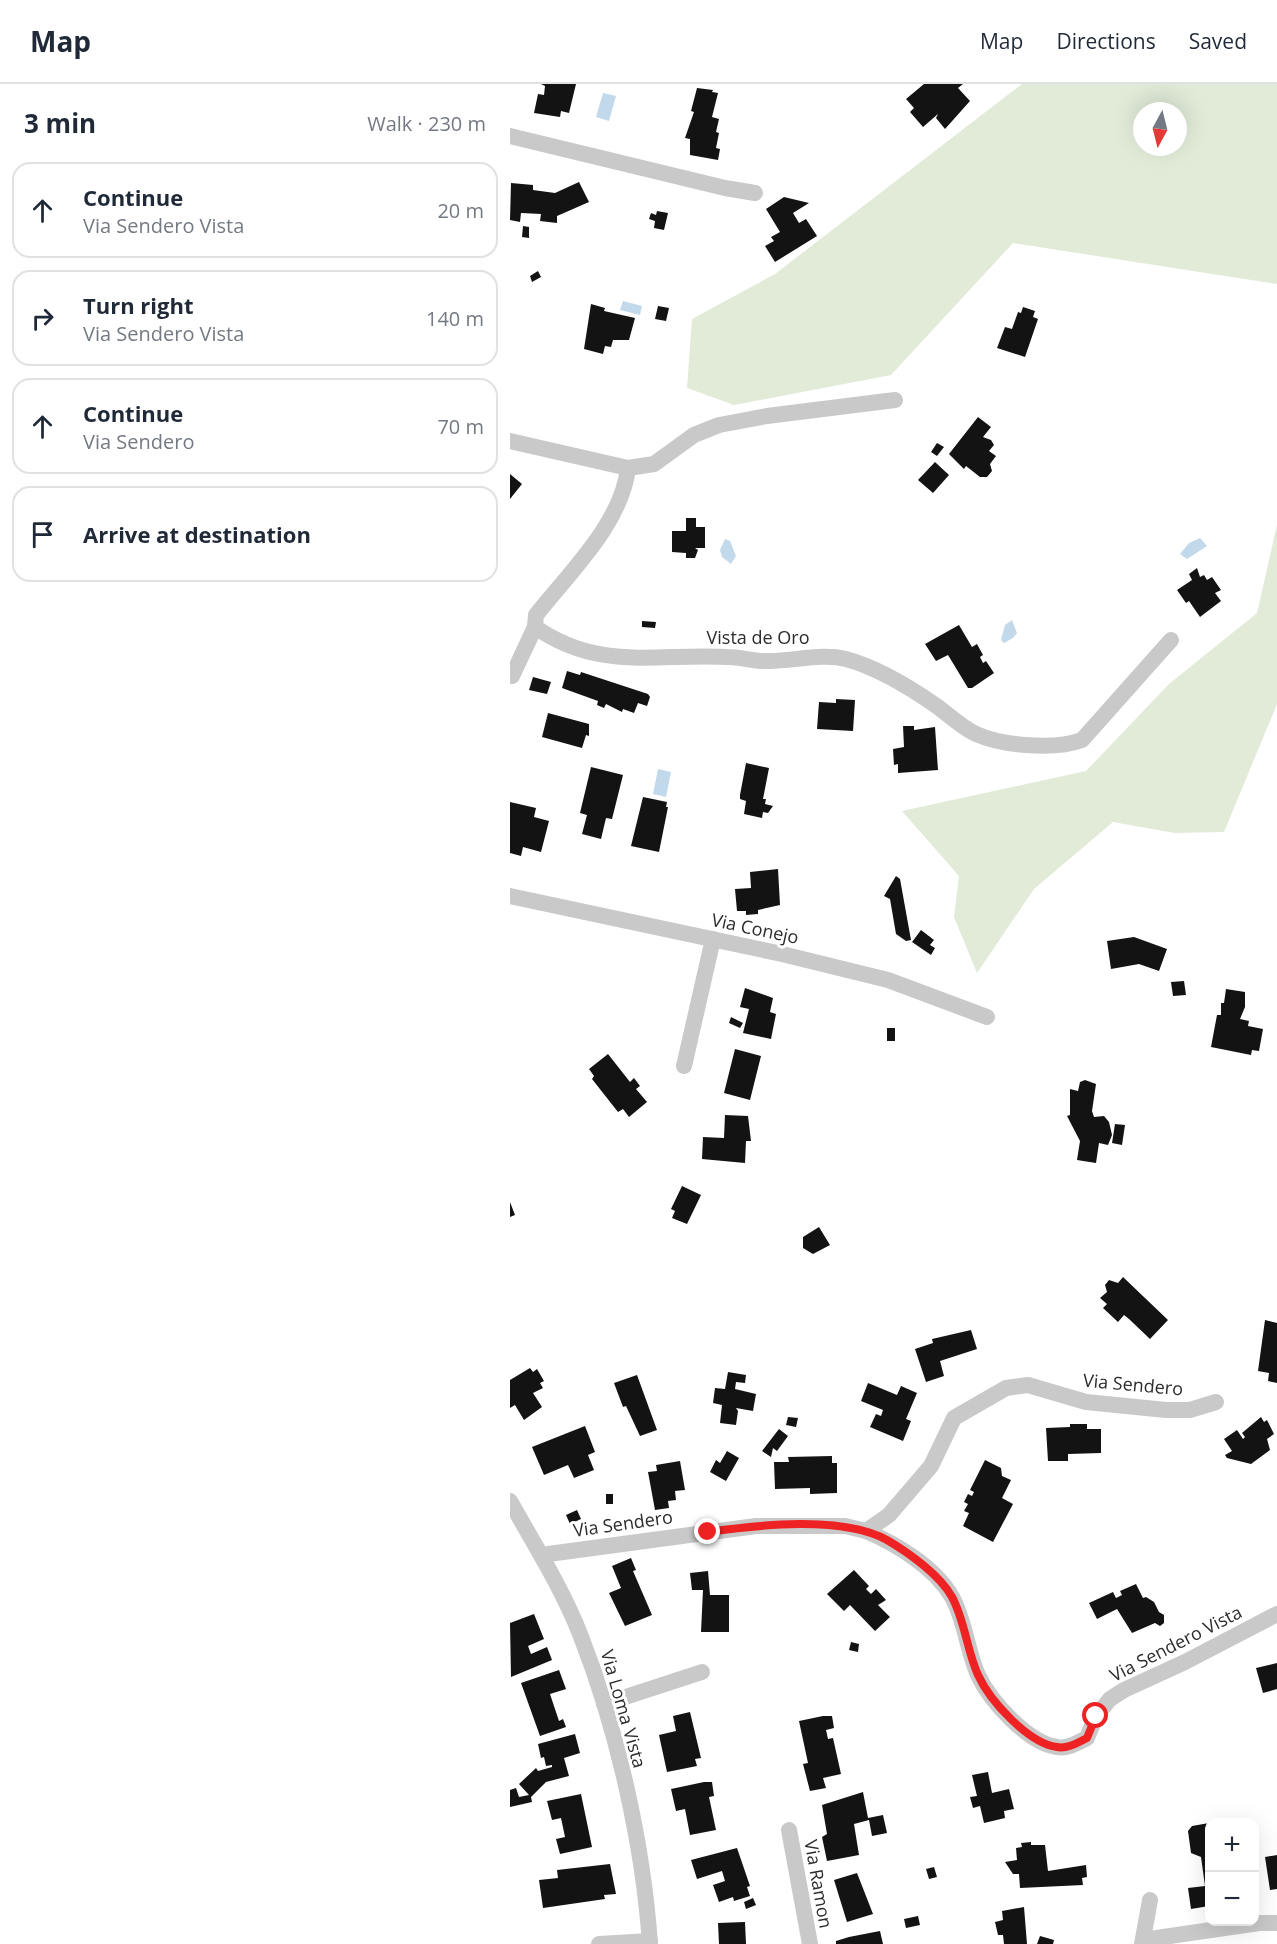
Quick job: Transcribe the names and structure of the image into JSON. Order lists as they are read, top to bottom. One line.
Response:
{"streets":{"street":["Vista de Oro","Via Conejo","Via Sendero","Via Sendero Vista","Via Loma Vista","Via Ramon"]},"crossings":[["Via Sendero","Via Sendero Vista"],["Via Sendero","Via Loma Vista"]],"north":"bottom","page":{"header":"Map","nav":["Map","Directions","Saved"],"heading":["3 min","Walk · 230 m"],"list":[["Continue","Via Sendero Vista","20 m"],["Turn right","Via Sendero Vista","140 m"],["Continue","Via Sendero","70 m"],"Arrive at destination"],"map_buttons":["+","−"]}}
